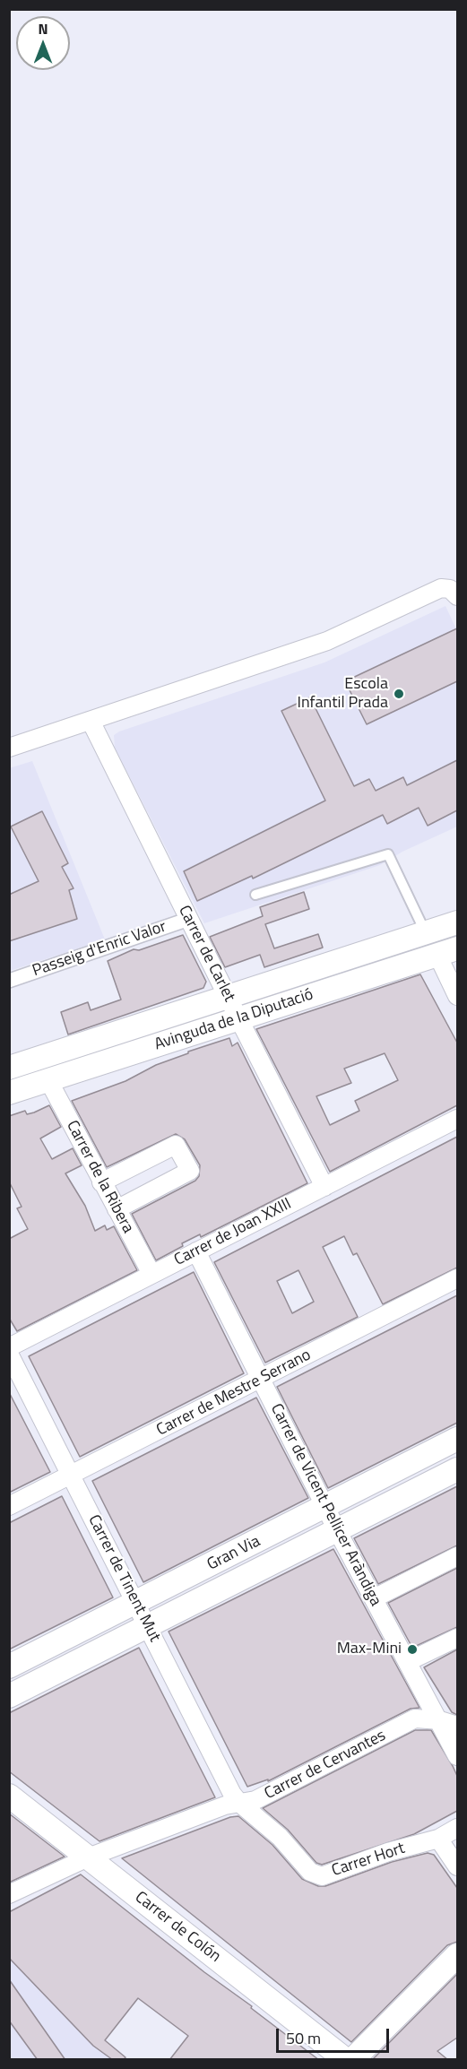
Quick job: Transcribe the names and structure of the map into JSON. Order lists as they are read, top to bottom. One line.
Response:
{"streets":{"street":["Passeig d'Enric Valor","Carrer de Carlet","Avinguda de la Diputació","Carrer de la Ribera","Carrer de Joan XXIII","Carrer de Mestre Serrano","Carrer de Vicent Pellicer Aràndiga","Gran Via","Carrer de Tinent Mut","Carrer de Cervantes","Carrer Hort","Carrer de Colón"]},"crossings":[["Passeig d'Enric Valor","Carrer de Carlet"],["Carrer de Carlet","Avinguda de la Diputació"],["Carrer de Carlet","Carrer de Joan XXIII"],["Avinguda de la Diputació","Carrer de la Ribera"],["Carrer de la Ribera","Carrer de Joan XXIII"],["Carrer de Joan XXIII","Carrer de Vicent Pellicer Aràndiga"],["Carrer de Mestre Serrano","Carrer de Vicent Pellicer Aràndiga"],["Carrer de Mestre Serrano","Carrer de Tinent Mut"],["Carrer de Vicent Pellicer Aràndiga","Gran Via"],["Carrer de Vicent Pellicer Aràndiga","Carrer de Cervantes"],["Gran Via","Carrer de Tinent Mut"],["Carrer de Tinent Mut","Carrer de Cervantes"],["Carrer de Tinent Mut","Carrer Hort"],["Carrer de Cervantes","Carrer Hort"],["Carrer de Cervantes","Carrer de Colón"]],"places":["Escola Infantil Prada","Max-Mini"],"scale_bar":"50 m","north":"top"}
